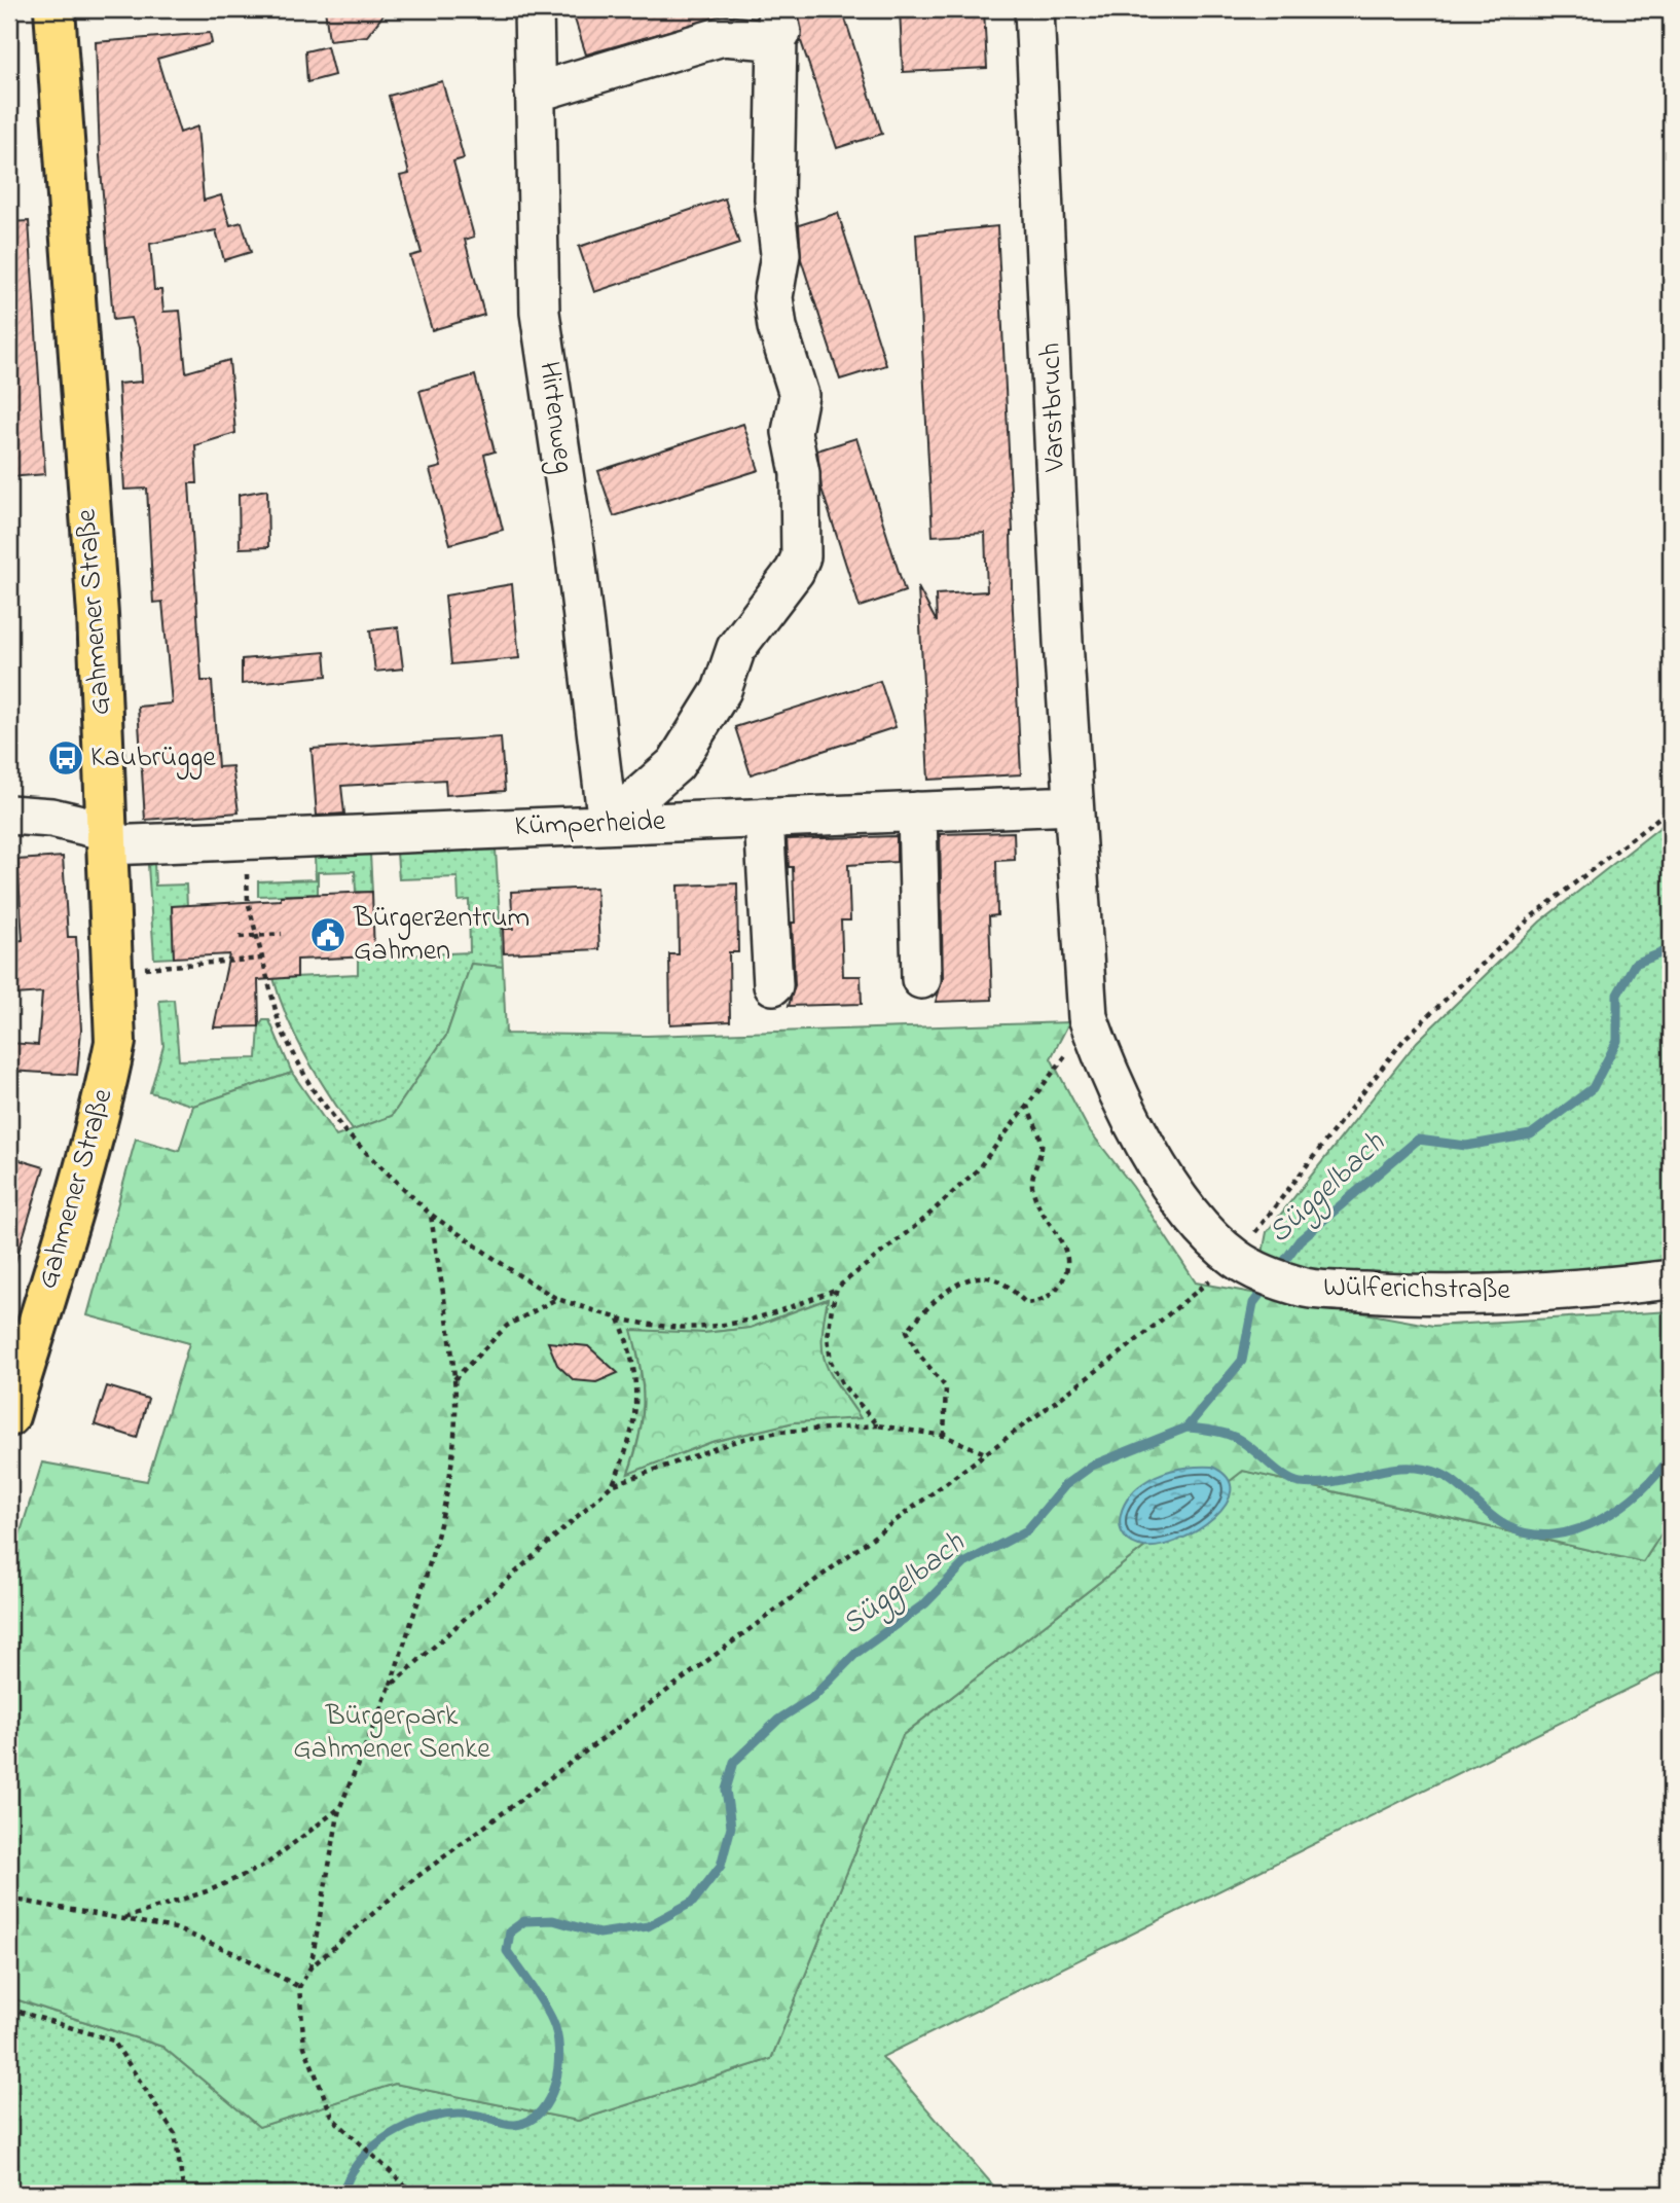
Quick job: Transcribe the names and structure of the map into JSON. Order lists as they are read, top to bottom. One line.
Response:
{"streets":{"main road":["Gahmener Straße"],"street":["Varstbruch","Hirtenweg","Kümperheide","Wülferichstraße"]},"crossings":[["Varstbruch","Kümperheide"],["Varstbruch","Wülferichstraße"],["Hirtenweg","Kümperheide"],["Gahmener Straße","Kümperheide"],["Kümperheide","Wülferichstraße"]],"water":["Süggelbach"],"parks":["Bürgerpark Gahmener Senke"],"places":{"bus stop":["Kaubrügge"],"public building":["Bürgerzentrum Gahmen"]}}
